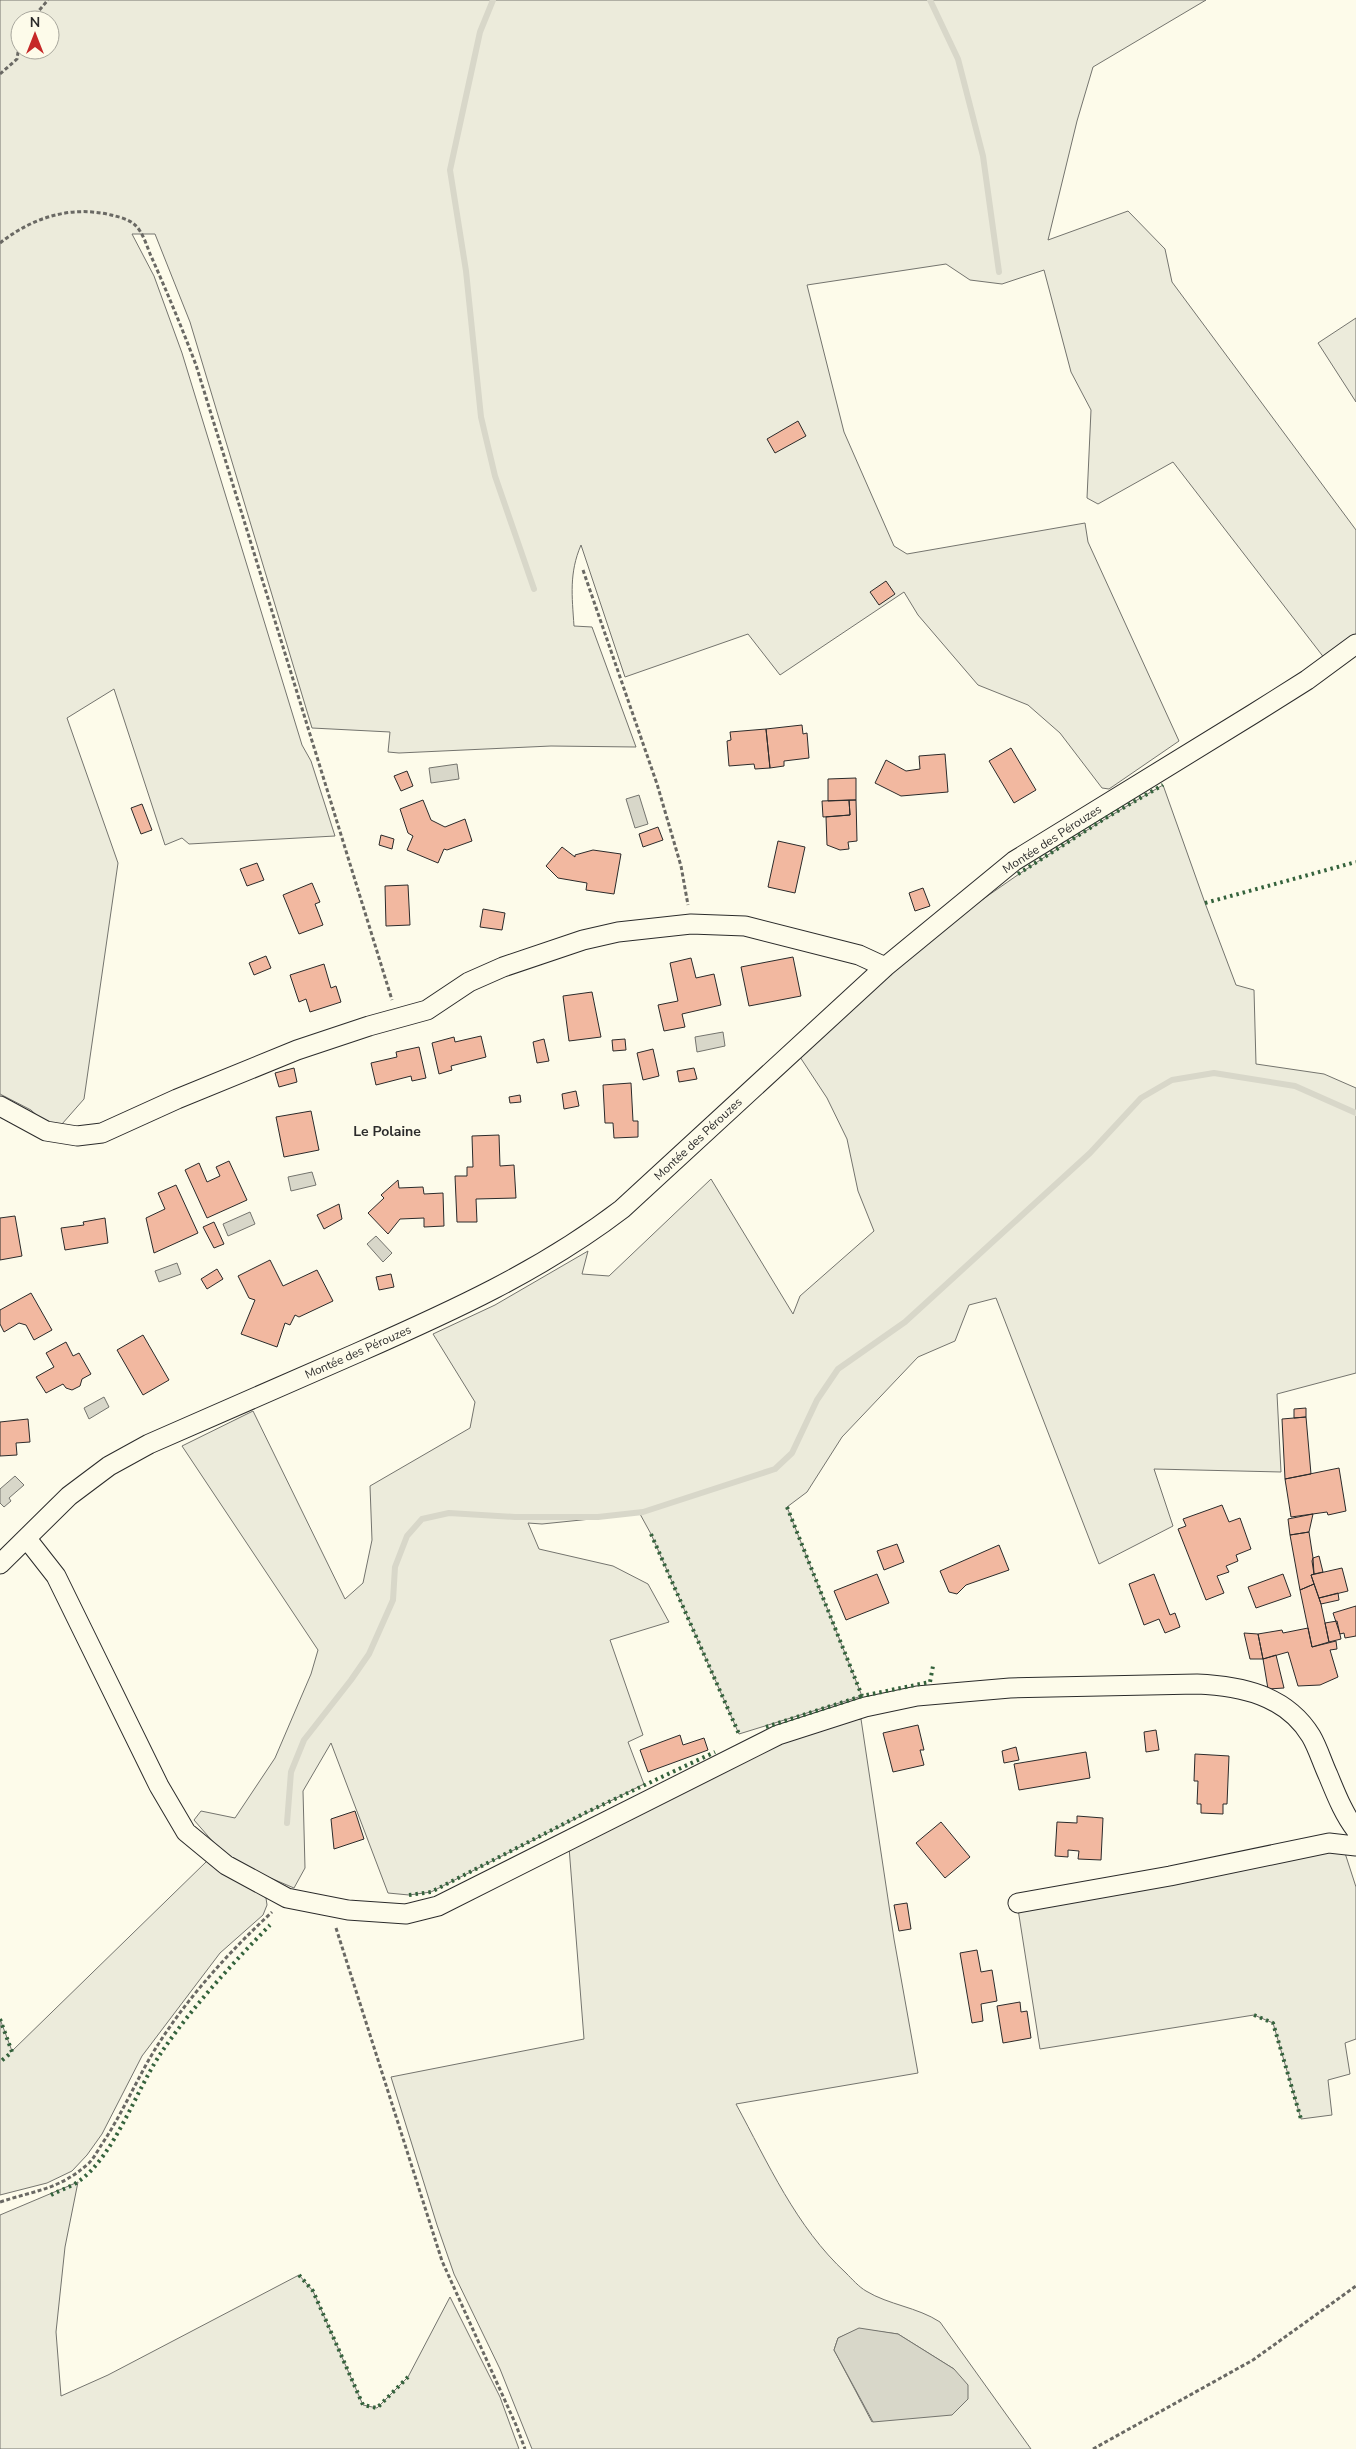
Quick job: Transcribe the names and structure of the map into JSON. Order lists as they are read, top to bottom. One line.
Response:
{"streets":{"street":["Montée des Pérouzes"]},"districts":["Le Polaine"],"north":"top"}
